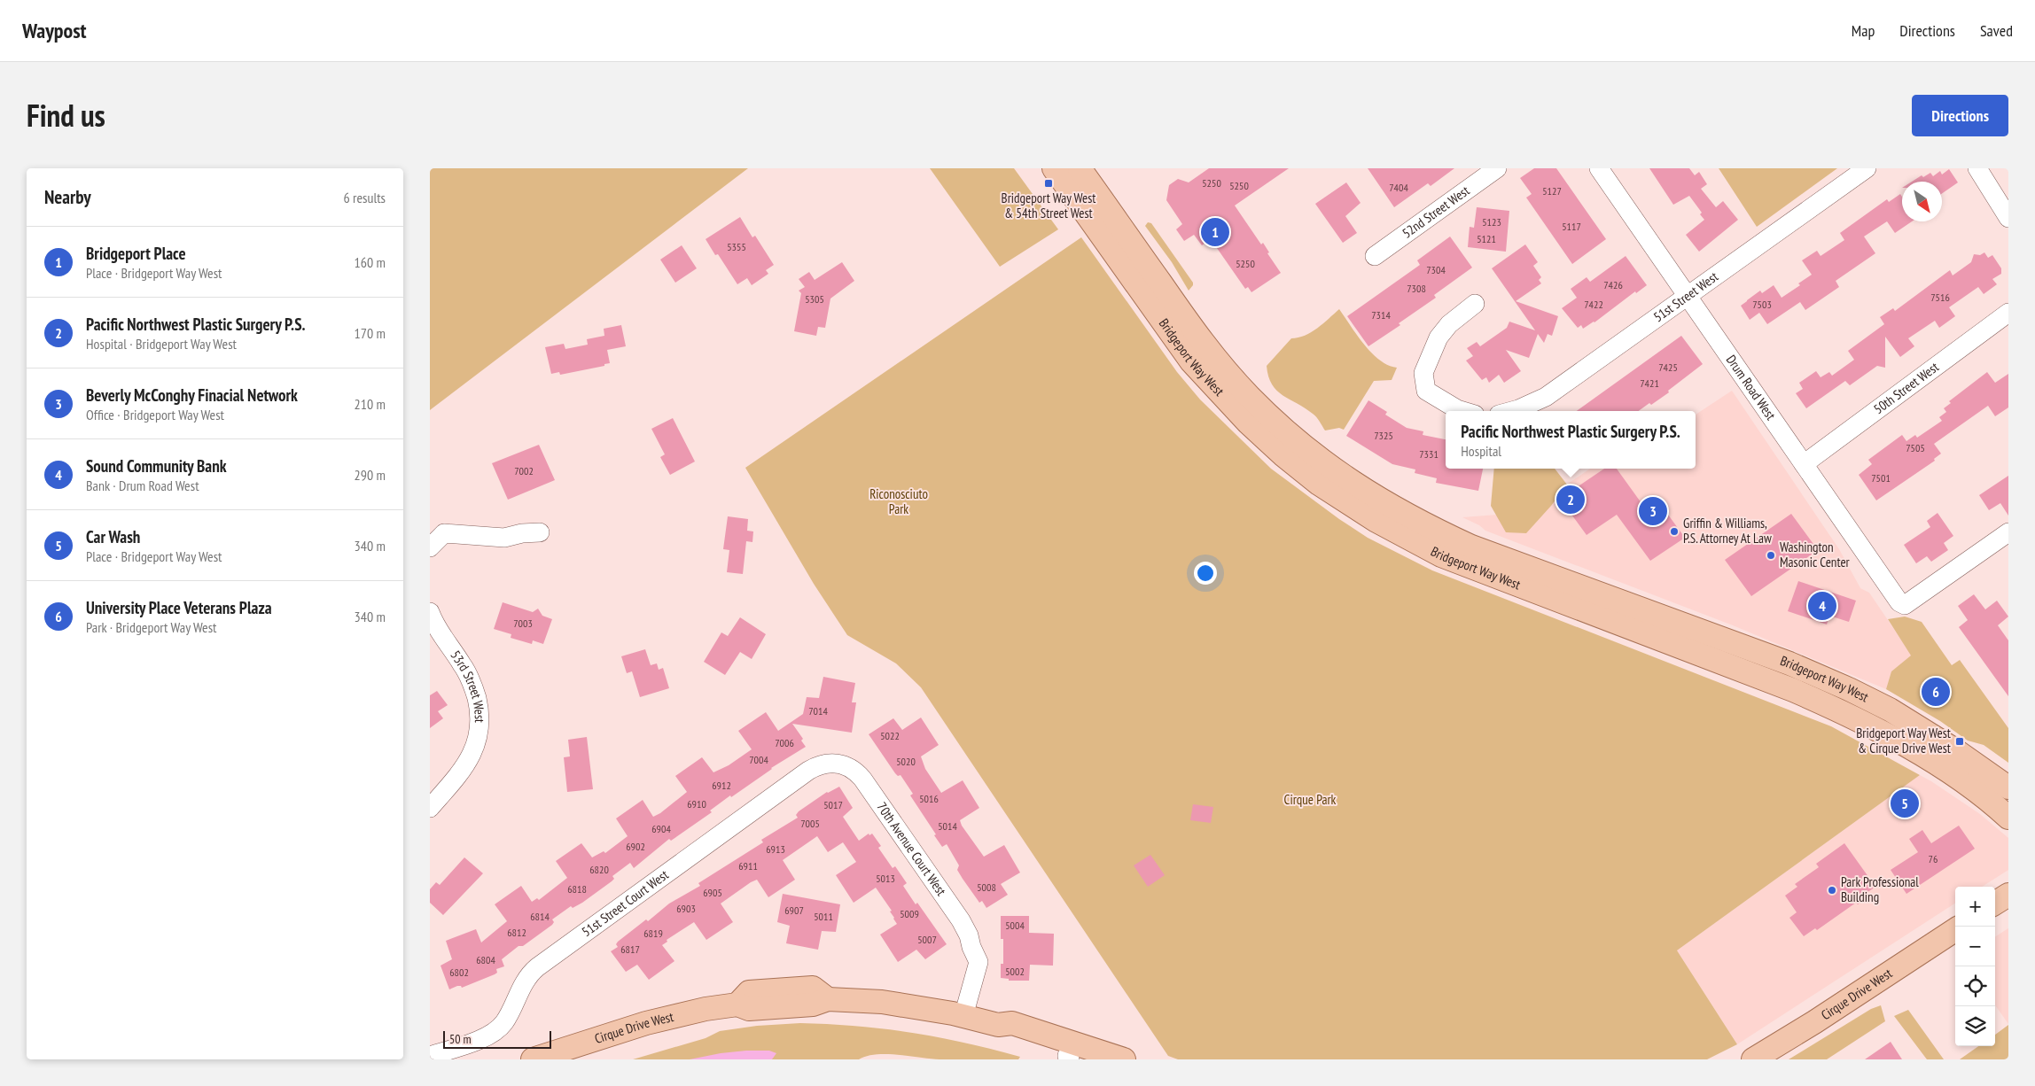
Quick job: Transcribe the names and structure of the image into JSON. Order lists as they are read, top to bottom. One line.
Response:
{"streets":{"main road":["Bridgeport Way West","Cirque Drive West"],"street":["52nd Street West","51st Street West","Drum Road West","50th Street West","53rd Street West","70th Avenue Court West","51st Street Court West"]},"crossings":[["51st Street West","Drum Road West"],["Drum Road West","50th Street West"],["70th Avenue Court West","51st Street Court West"],["70th Avenue Court West","Cirque Drive West"]],"parks":["Riconosciuto Park","Cirque Park"],"places":{"transit":["Bridgeport Way West & 54th Street West","Bridgeport Way West & Cirque Drive West"],"other":["Griffin & Williams, P.S. Attorney At Law","Washington Masonic Center","Park Professional Building"]},"house_numbers":["5250","5250","7404","5127","5123","5117","5121","5355","5250","7304","7426","7308","7516","5305","7422","7503","7314","7425","7421","7325","7505","7331","7002","7501","7003","7014","5022","7006","7004","5020","6912","5016","6910","5017","7005","5014","6904","6902","6913","76","6911","6820","5013","5008","6818","6905","6903","6907","5009","6814","5011","5004","6812","6819","5007","6817","6804","5002","6802"],"scale_bar":"50 m","north":"bottom right","page":{"header":"Waypost","nav":["Map","Directions","Saved"],"title":"Find us","buttons":"Directions","heading":["Nearby","6 results"],"pins":["1","2","3","4","6","5"],"list":[{"mark":"1","name":"Bridgeport Place","note":"Place · Bridgeport Way West","value":"160 m"},{"mark":"2","name":"Pacific Northwest Plastic Surgery P.S.","note":"Hospital · Bridgeport Way West","value":"170 m"},{"mark":"3","name":"Beverly McConghy Finacial Network","note":"Office · Bridgeport Way West","value":"210 m"},{"mark":"4","name":"Sound Community Bank","note":"Bank · Drum Road West","value":"290 m"},{"mark":"5","name":"Car Wash","note":"Place · Bridgeport Way West","value":"340 m"},{"mark":"6","name":"University Place Veterans Plaza","note":"Park · Bridgeport Way West","value":"340 m"}],"popup":["Pacific Northwest Plastic Surgery P.S.","Hospital"],"map_buttons":["+","−"],"scale":"50 m"}}
